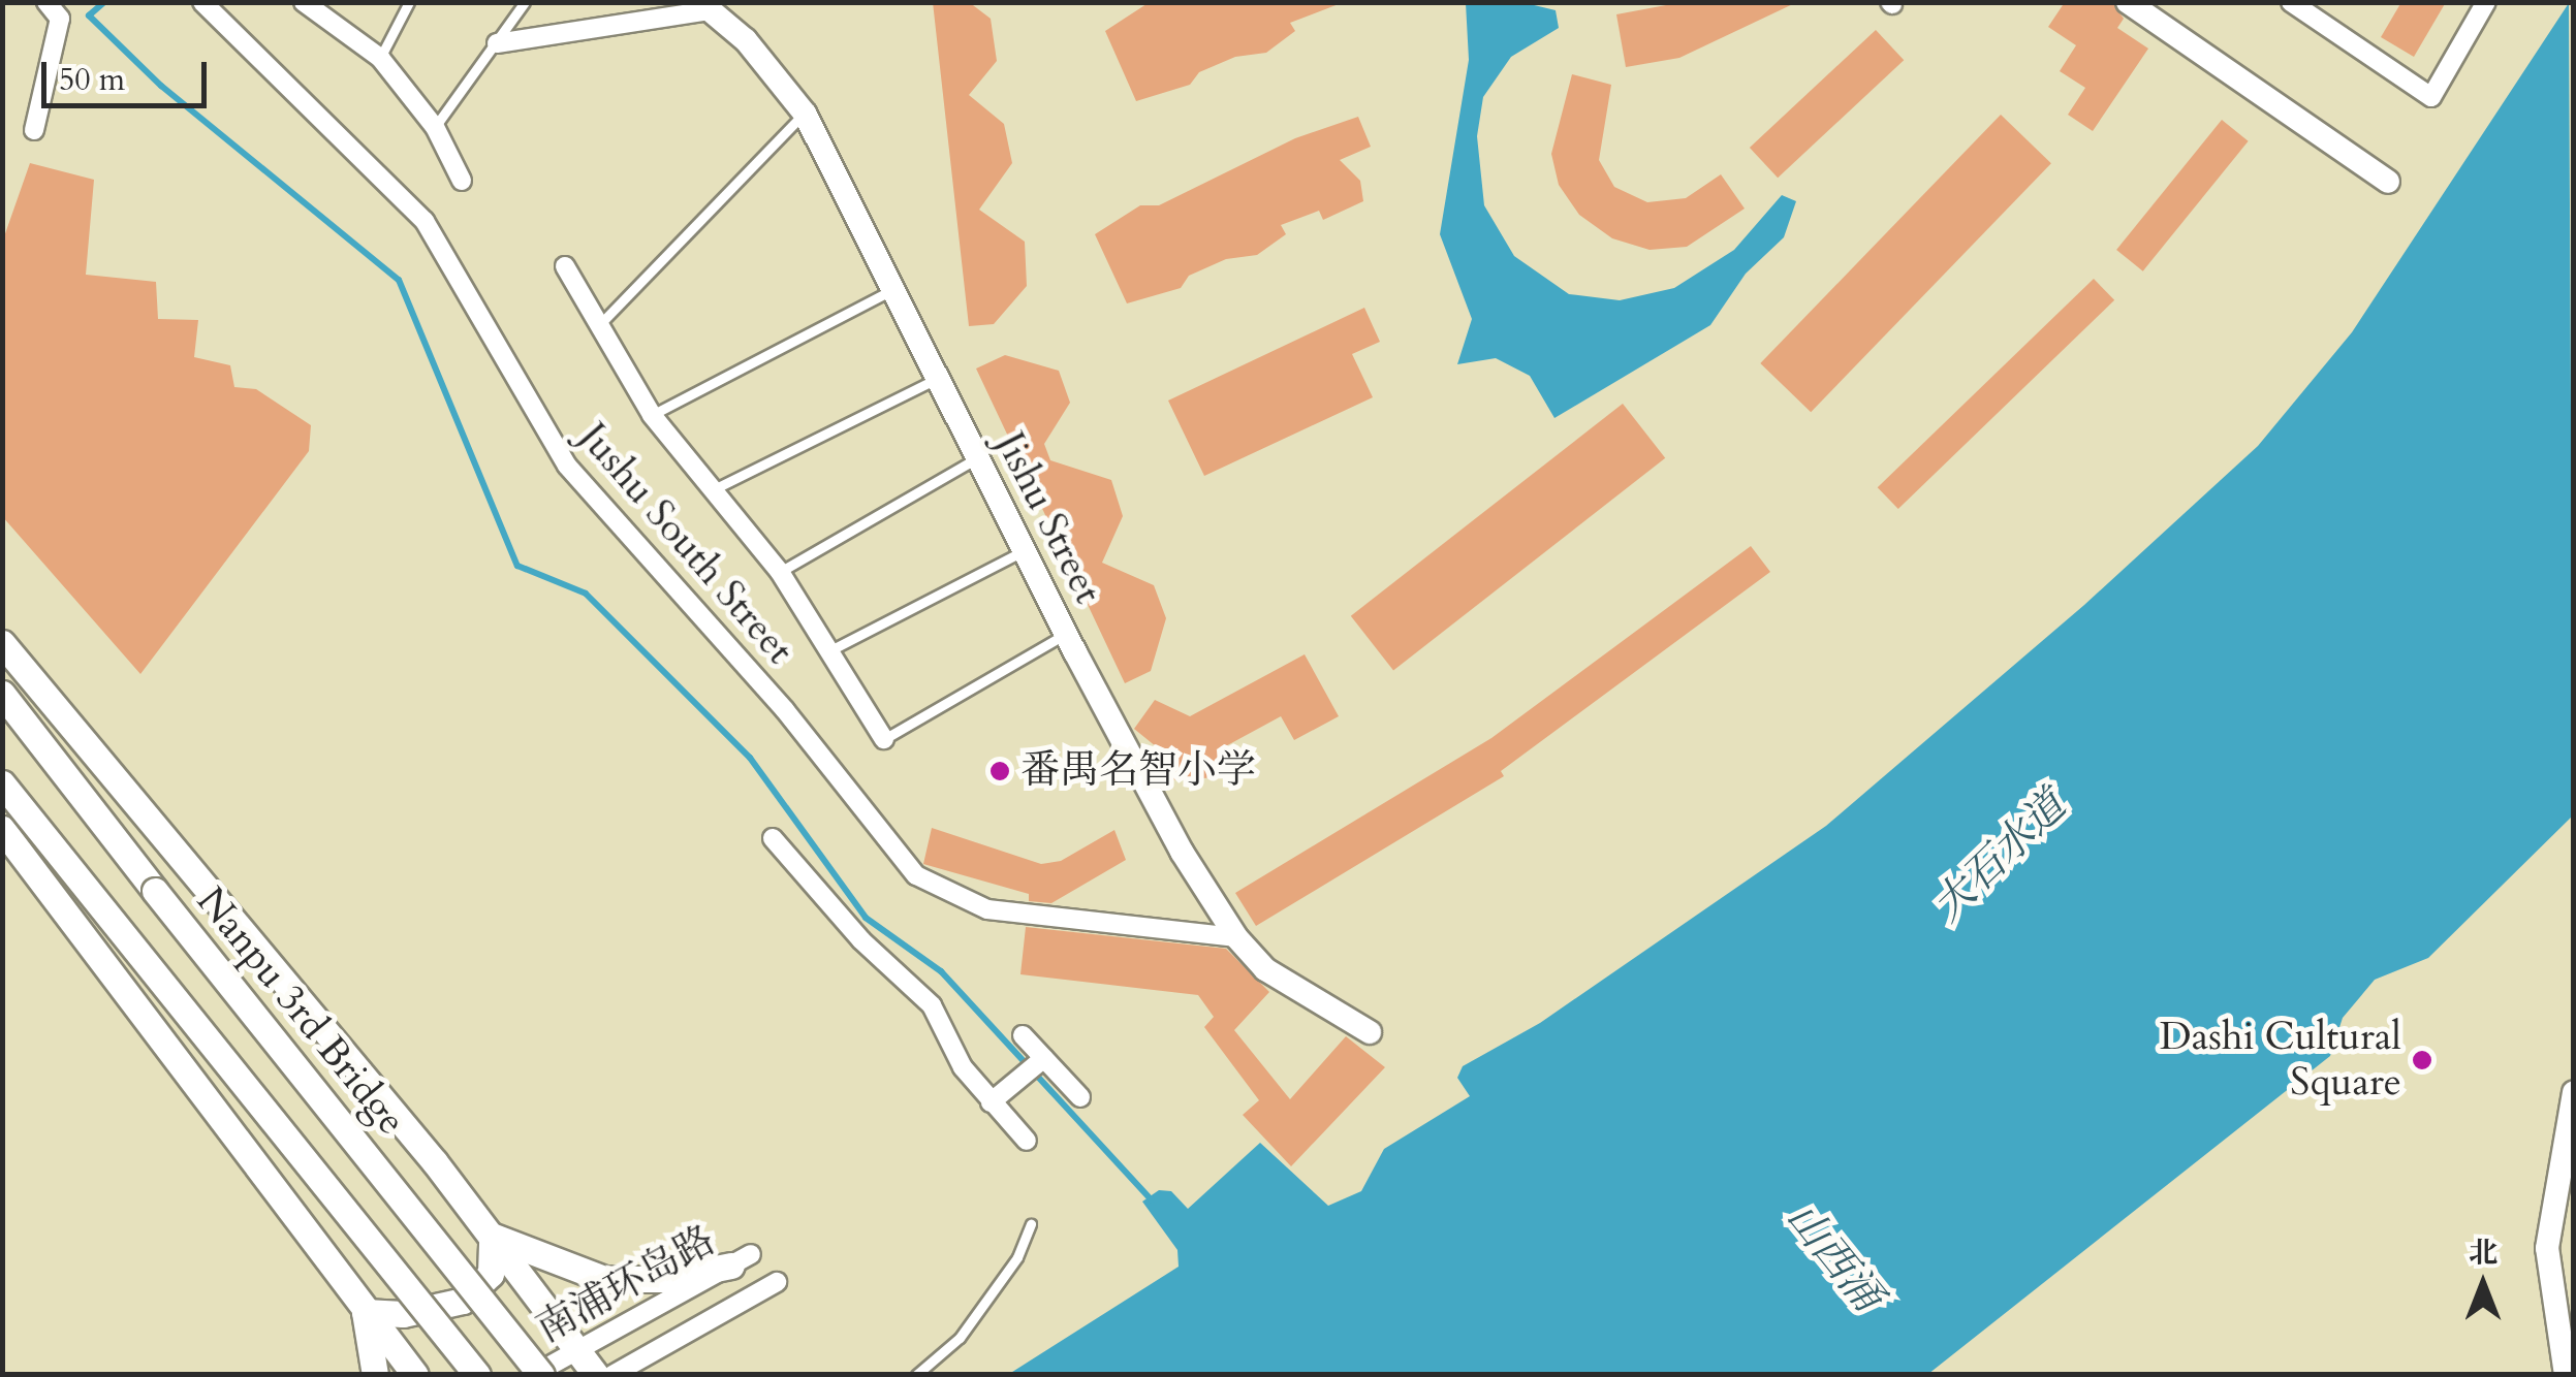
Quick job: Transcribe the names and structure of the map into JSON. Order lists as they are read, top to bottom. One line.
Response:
{"streets":{"main road":["Nanpu 3rd Bridge"],"street":["Jishu Street","Jushu South Street","南浦环岛路"]},"crossings":[["Jishu Street","Jushu South Street"],["Nanpu 3rd Bridge","南浦环岛路"]],"water":["大石水道","山西涌"],"places":["番禺名智小学","Dashi Cultural Square"],"scale_bar":"50 m","north":"top"}
